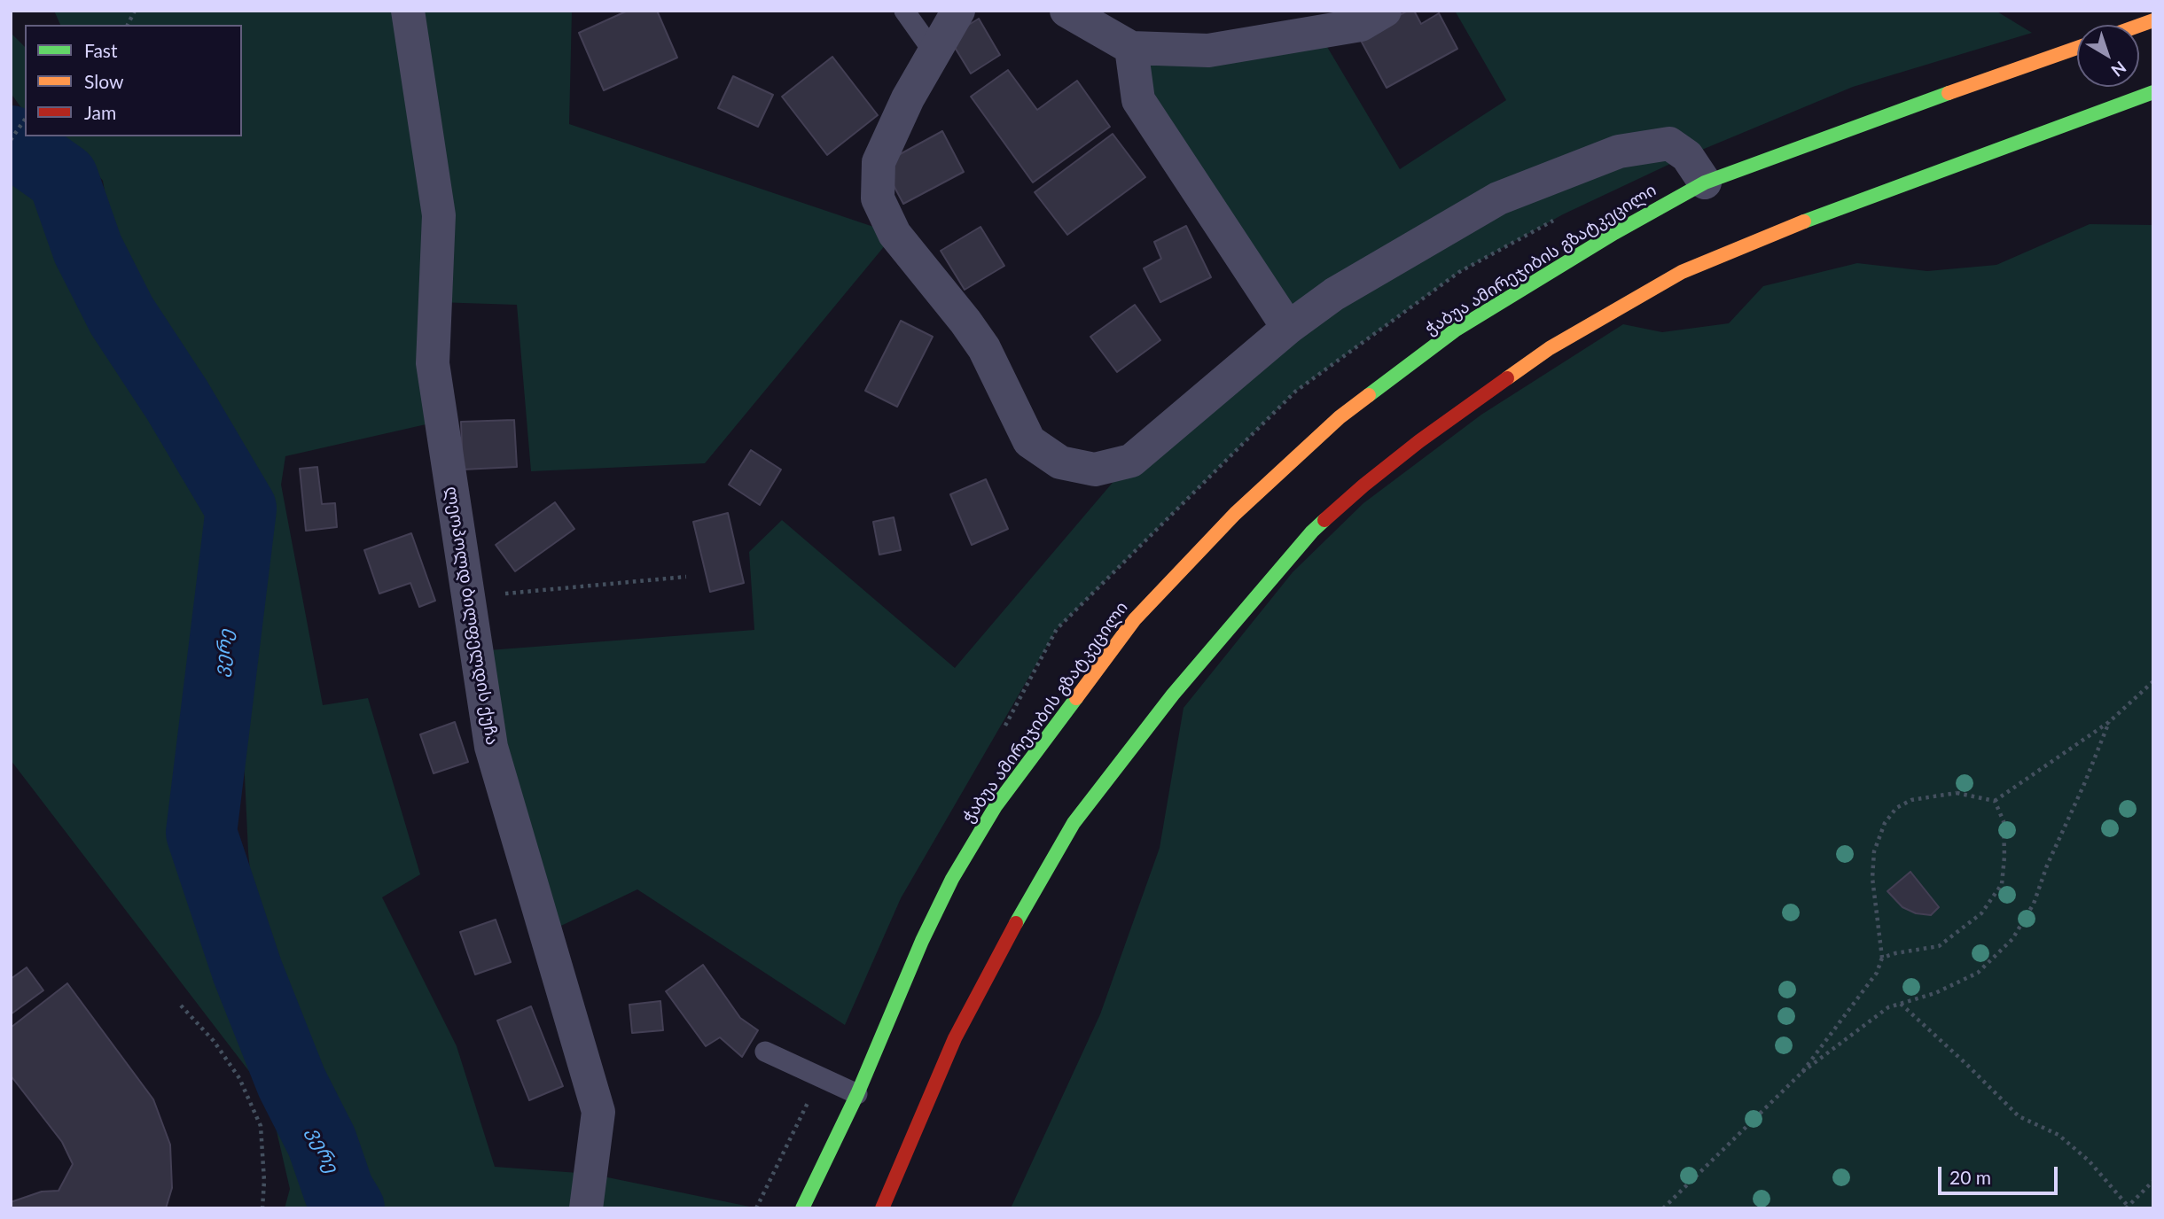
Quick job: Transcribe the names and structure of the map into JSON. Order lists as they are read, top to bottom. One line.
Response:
{"streets":{"main road":["ჭაბუა ამირეჯიბის გზატკეცილი"],"street":["ლეოპოლდ ბილფელდის ქუჩა"]},"water":["ვერე"],"legend":["Fast","Slow","Jam"],"scale_bar":"20 m","north":"bottom right"}
